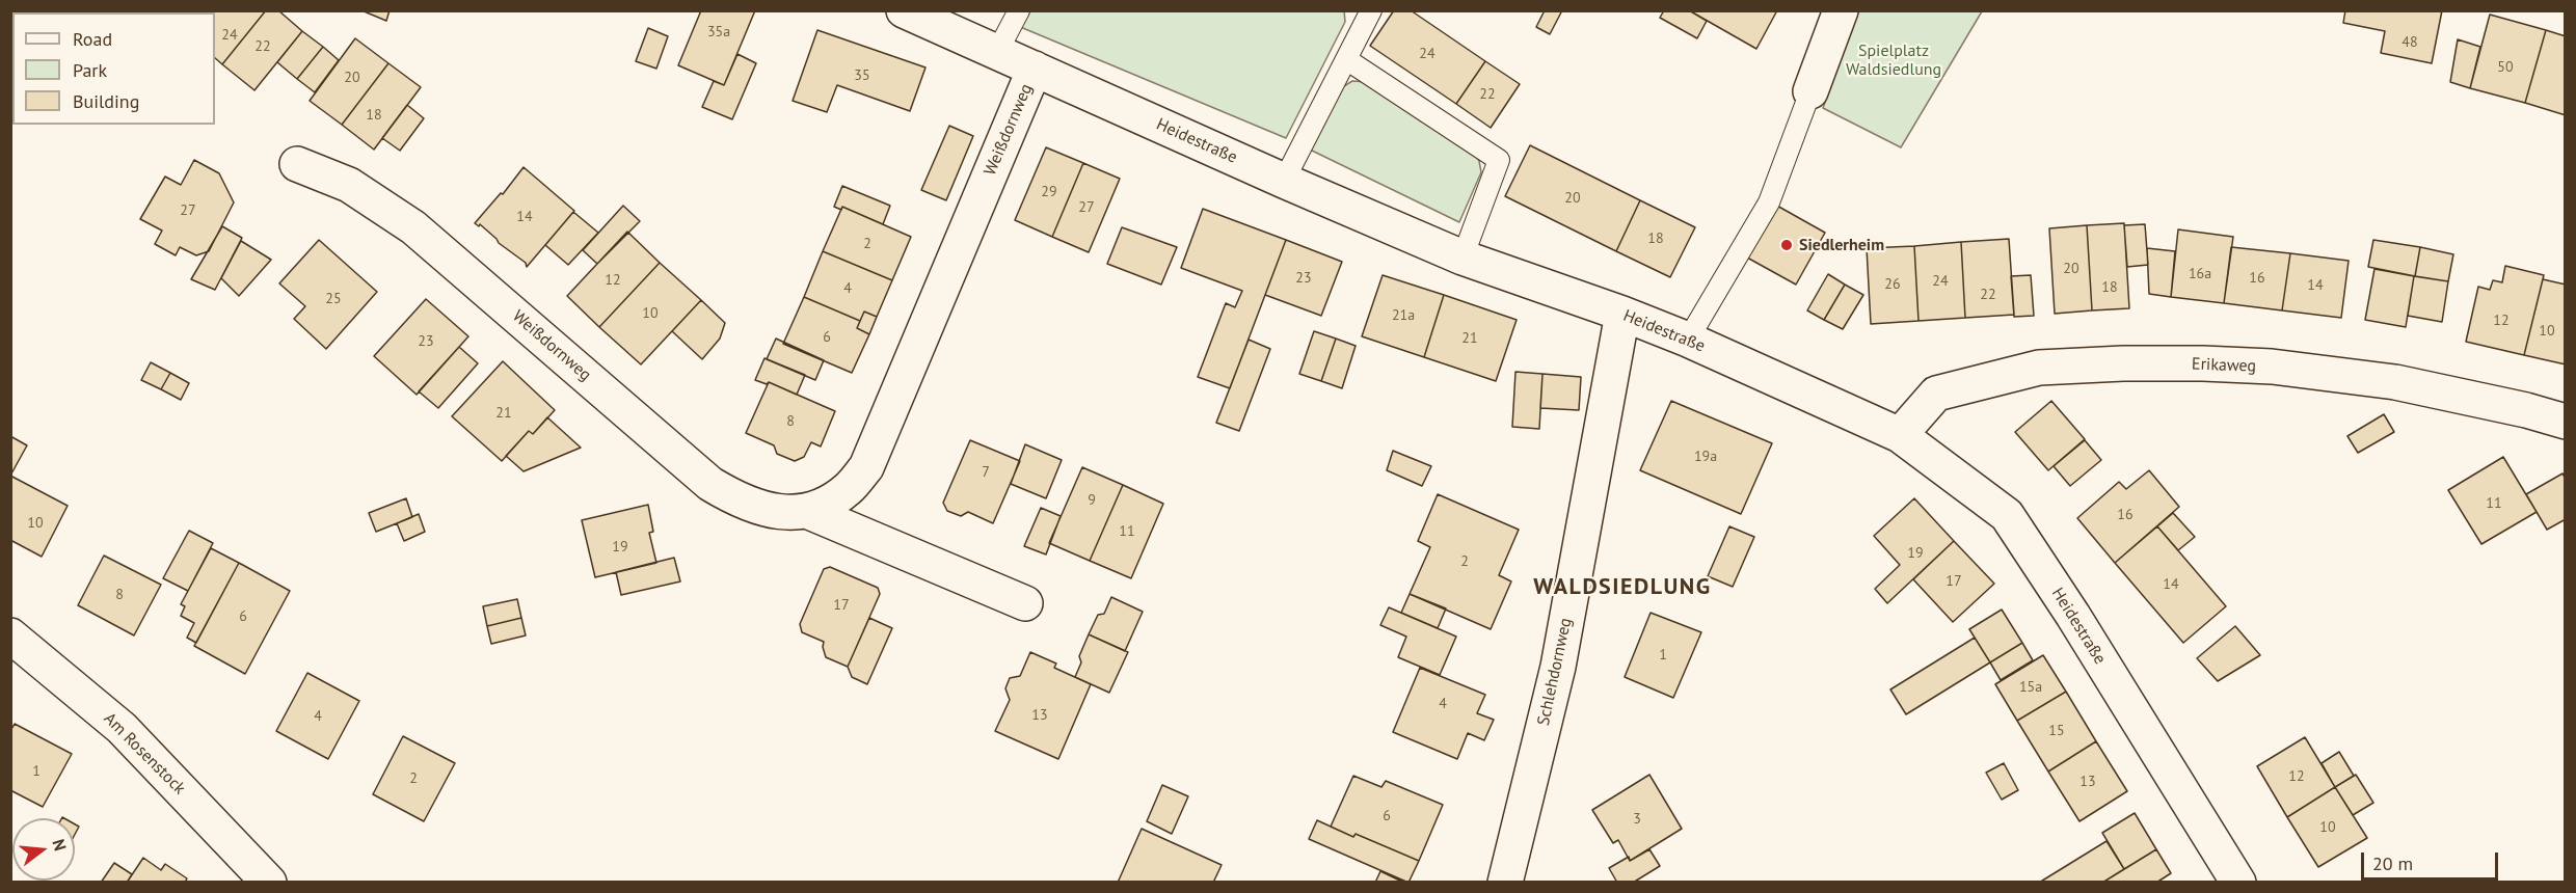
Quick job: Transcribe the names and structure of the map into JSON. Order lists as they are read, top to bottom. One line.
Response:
{"streets":{"street":["Weißdornweg","Heidestraße","Erikaweg","Schlehdornweg","Am Rosenstock"]},"crossings":[["Weißdornweg","Heidestraße"],["Heidestraße","Erikaweg"],["Heidestraße","Schlehdornweg"]],"districts":["WALDSIEDLUNG"],"parks":["Spielplatz Waldsiedlung"],"places":["Siedlerheim"],"house_numbers":["35a","24","48","22","24","50","35","20","22","18","29","20","27","27","14","18","2","20","16a","23","16","12","24","26","14","18","4","22","25","10","21a","12","10","6","21","23","21","8","19a","7","9","11","16","10","11","19","19","2","17","14","8","17","6","1","15a","4","13","4","15","1","12","2","13","6","3","10"],"legend":["Road","Park","Building"],"scale_bar":"20 m","north":"right"}
